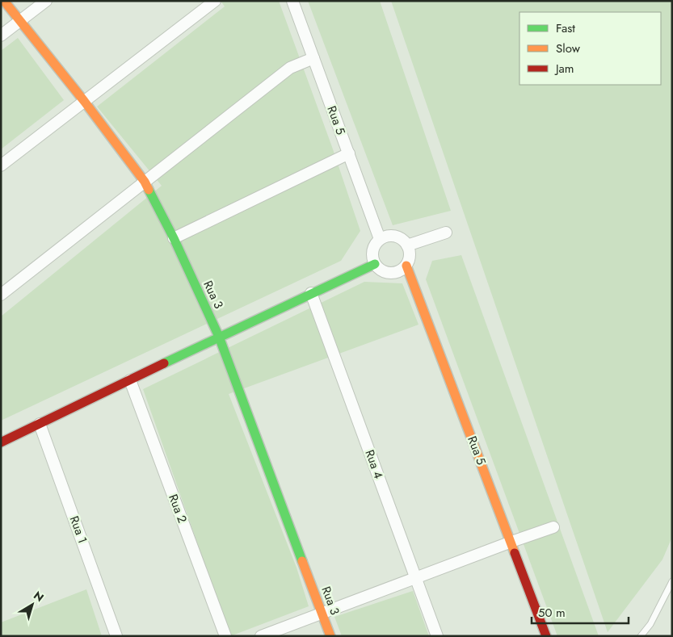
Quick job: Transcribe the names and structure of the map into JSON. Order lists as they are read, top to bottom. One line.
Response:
{"streets":{"street":["Rua 5","Rua 3","Rua 4","Rua 2","Rua 1"]},"legend":["Fast","Slow","Jam"],"scale_bar":"50 m","north":"top right"}
